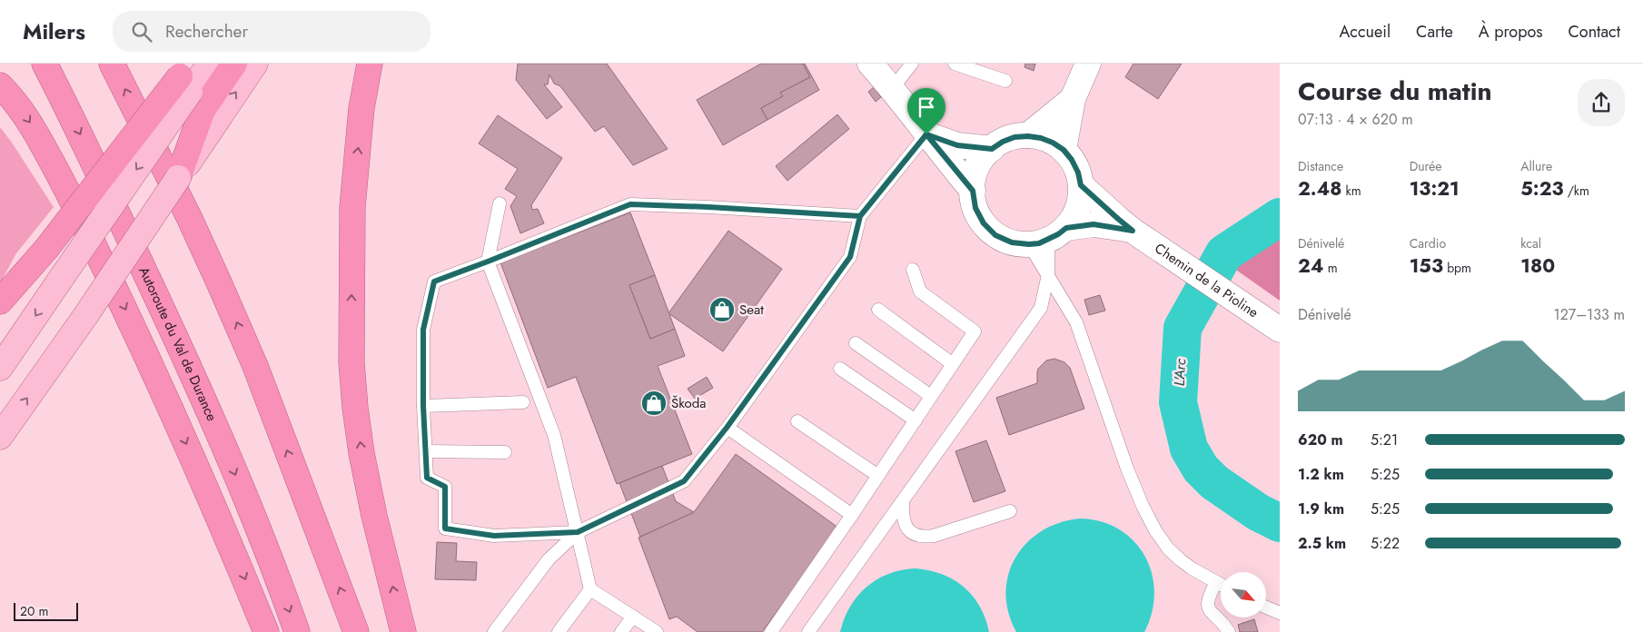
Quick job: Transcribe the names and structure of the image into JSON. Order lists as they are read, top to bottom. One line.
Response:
{"streets":{"highway":["Autoroute du Val de Durance"],"main road":["Chemin de la Pioline"]},"water":["L'Arc"],"places":{"shop":["Seat","Škoda"]},"scale_bar":"20 m","north":"bottom right","page":{"header":"Milers","search":"Rechercher","nav":["Accueil","Carte","À propos","Contact"],"heading":["Course du matin","07:13 · 4 × 620 m"],"stats":[["Distance","2.48 km"],["Durée","13:21"],["Allure","5:23 /km"],["Dénivelé","24 m"],["Cardio","153 bpm"],["kcal","180"]],"chart":["Dénivelé","127–133 m"],"list":[{"name":"620 m","note":"5:21"},{"name":"1.2 km","note":"5:25"},{"name":"1.9 km","note":"5:25"},{"name":"2.5 km","note":"5:22"}],"scale":"20 m"}}
